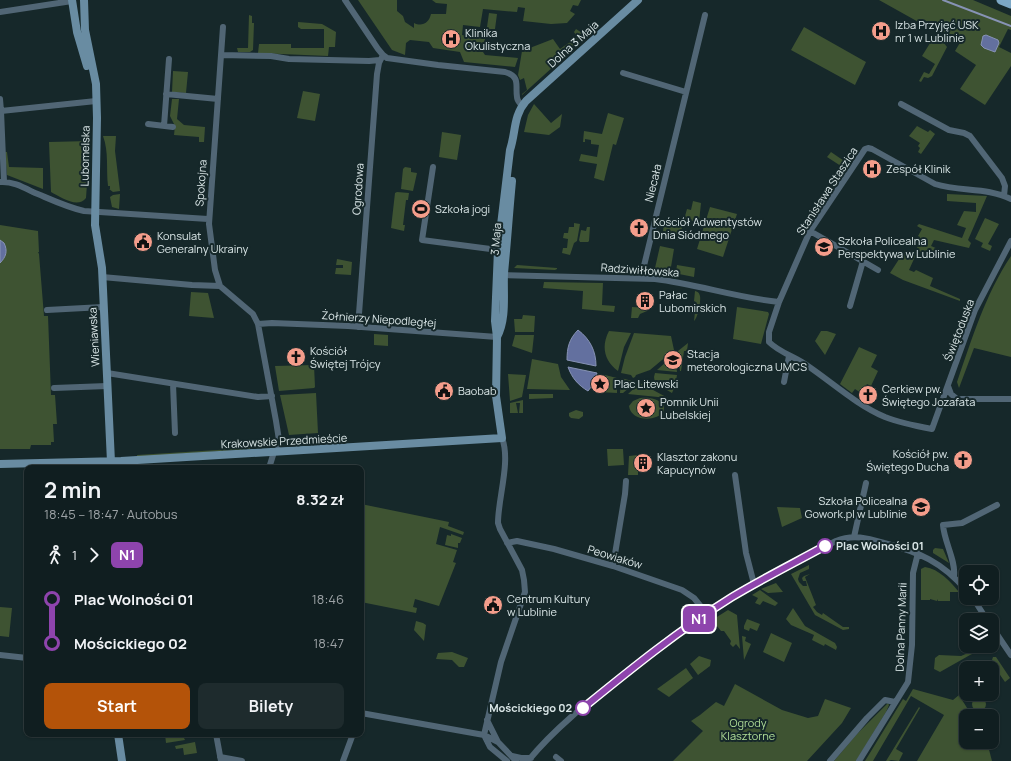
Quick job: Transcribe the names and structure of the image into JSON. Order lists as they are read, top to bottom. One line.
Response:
{"streets":{"street":["Dolna 3 Maja","Lubomelska","Spokojna","Niecała","Ogrodowa","Stanisława Staszica","3 Maja","Radziwiłłowska","Żołnierzy Niepodległej","Świętoduska","Wieniawska","Krakowskie Przedmieście","Peowiaków","Dolna Panny Marii"]},"crossings":[["Dolna 3 Maja","3 Maja"],["Lubomelska","Wieniawska"],["Niecała","Radziwiłłowska"],["Ogrodowa","Żołnierzy Niepodległej"],["Stanisława Staszica","Radziwiłłowska"],["Stanisława Staszica","Świętoduska"],["3 Maja","Radziwiłłowska"],["3 Maja","Żołnierzy Niepodległej"],["3 Maja","Krakowskie Przedmieście"],["Wieniawska","Krakowskie Przedmieście"]],"parks":["Ogrody Klasztorne"],"places":{"hospital":["Izba Przyjęć USK nr 1 w Lublinie","Klinika Okulistyczna","Zespół Klinik"],"sports":["Szkoła jogi"],"church":["Kościół Adwentystów Dnia Siódmego","Kościół Świętej Trójcy","Cerkiew pw. Świętego Jozafata","Kościół pw. Świętego Ducha"],"public building":["Konsulat Generalny Ukrainy","Baobab","Centrum Kultury w Lublinie"],"school or university":["Szkoła Policealna Perspektywa w Lublinie","Stacja meteorologiczna UMCS","Szkoła Policealna Gowork.pl w Lublinie"],"building":["Pałac Lubomirskich","Klasztor zakonu Kapucynów"],"place":["Plac Litewski","Pomnik Unii Lubelskiej"],"other":["Plac Wolności 01","Mościckiego 02"]},"lines":["bus line N1"],"page":{"on_map":"N1","heading":["2 min","18:45 – 18:47 · Autobus","8.32 zł"],"legs":["1","N1"],"map_buttons":["+","−"],"list":[{"name":"Plac Wolności 01","value":"18:46"},{"name":"Mościckiego 02","value":"18:47"}],"buttons":["Start","Bilety"]}}
